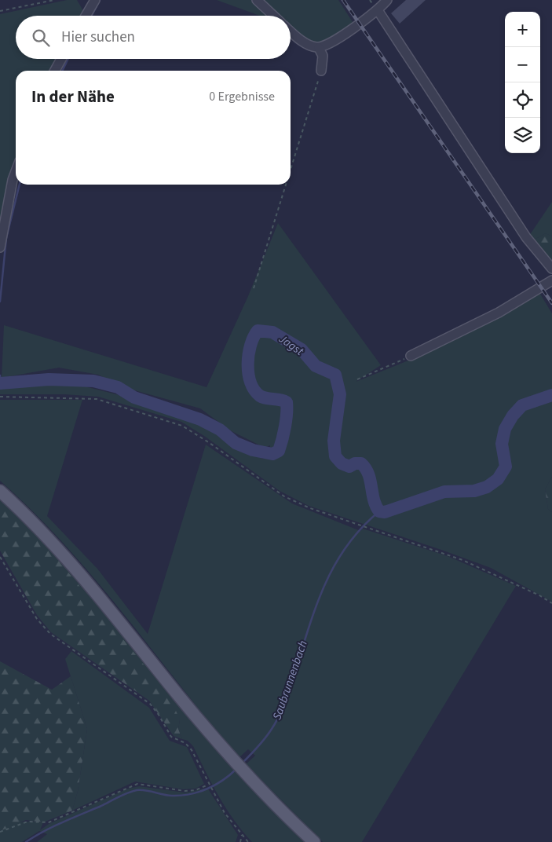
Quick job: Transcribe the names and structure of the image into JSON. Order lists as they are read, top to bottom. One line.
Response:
{"water":["Jagst","Saubrunnenbach"],"page":{"map_buttons":["+","−"],"search":"Hier suchen","heading":["In der Nähe","0 Ergebnisse"]}}
